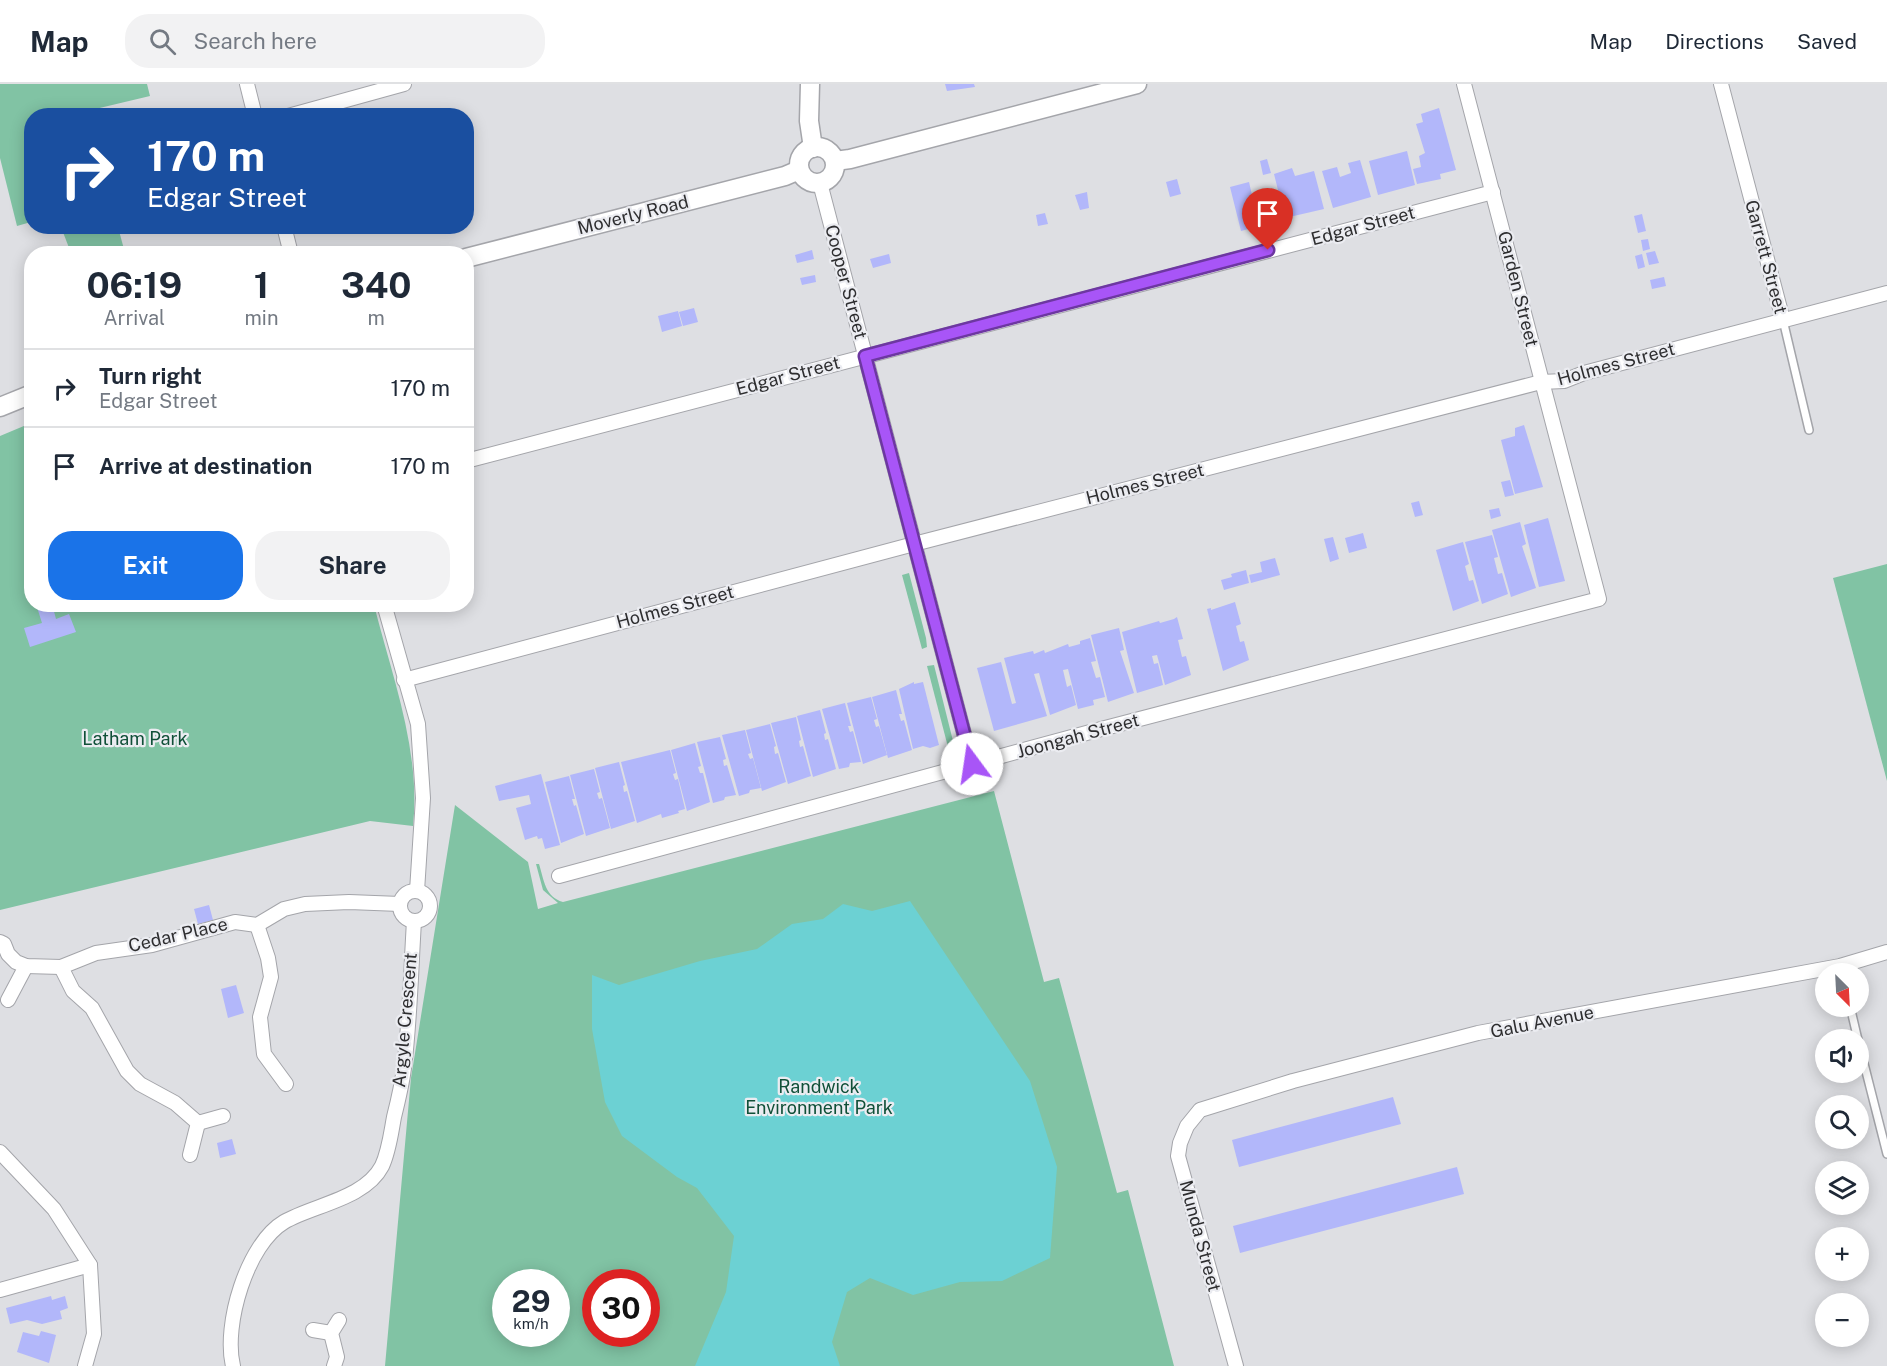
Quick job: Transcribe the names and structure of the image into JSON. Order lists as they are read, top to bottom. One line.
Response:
{"streets":{"street":["Moverly Road","Edgar Street","Garrett Street","Cooper Street","Garden Street","Holmes Street","Joongah Street","Cedar Place","Argyle Crescent","Galu Avenue","Munda Street"]},"crossings":[["Moverly Road","Cooper Street"],["Edgar Street","Cooper Street"],["Edgar Street","Garden Street"],["Garrett Street","Holmes Street"],["Cooper Street","Holmes Street"],["Cooper Street","Joongah Street"],["Garden Street","Holmes Street"],["Garden Street","Joongah Street"],["Galu Avenue","Munda Street"]],"parks":["Latham Park","Randwick Environment Park"],"north":"bottom right","page":{"header":"Map","search":"Search here","nav":["Map","Directions","Saved"],"turn":["170 m","Edgar Street"],"eta":["06:19","Arrival","1","min","340","m"],"list":[{"name":"Turn right","note":"Edgar Street","value":"170 m"},{"name":"Arrive at destination","value":"170 m"}],"buttons":["Exit","Share"],"map_buttons":["+","−"],"speed":"29 km/h","limit":"30"}}
